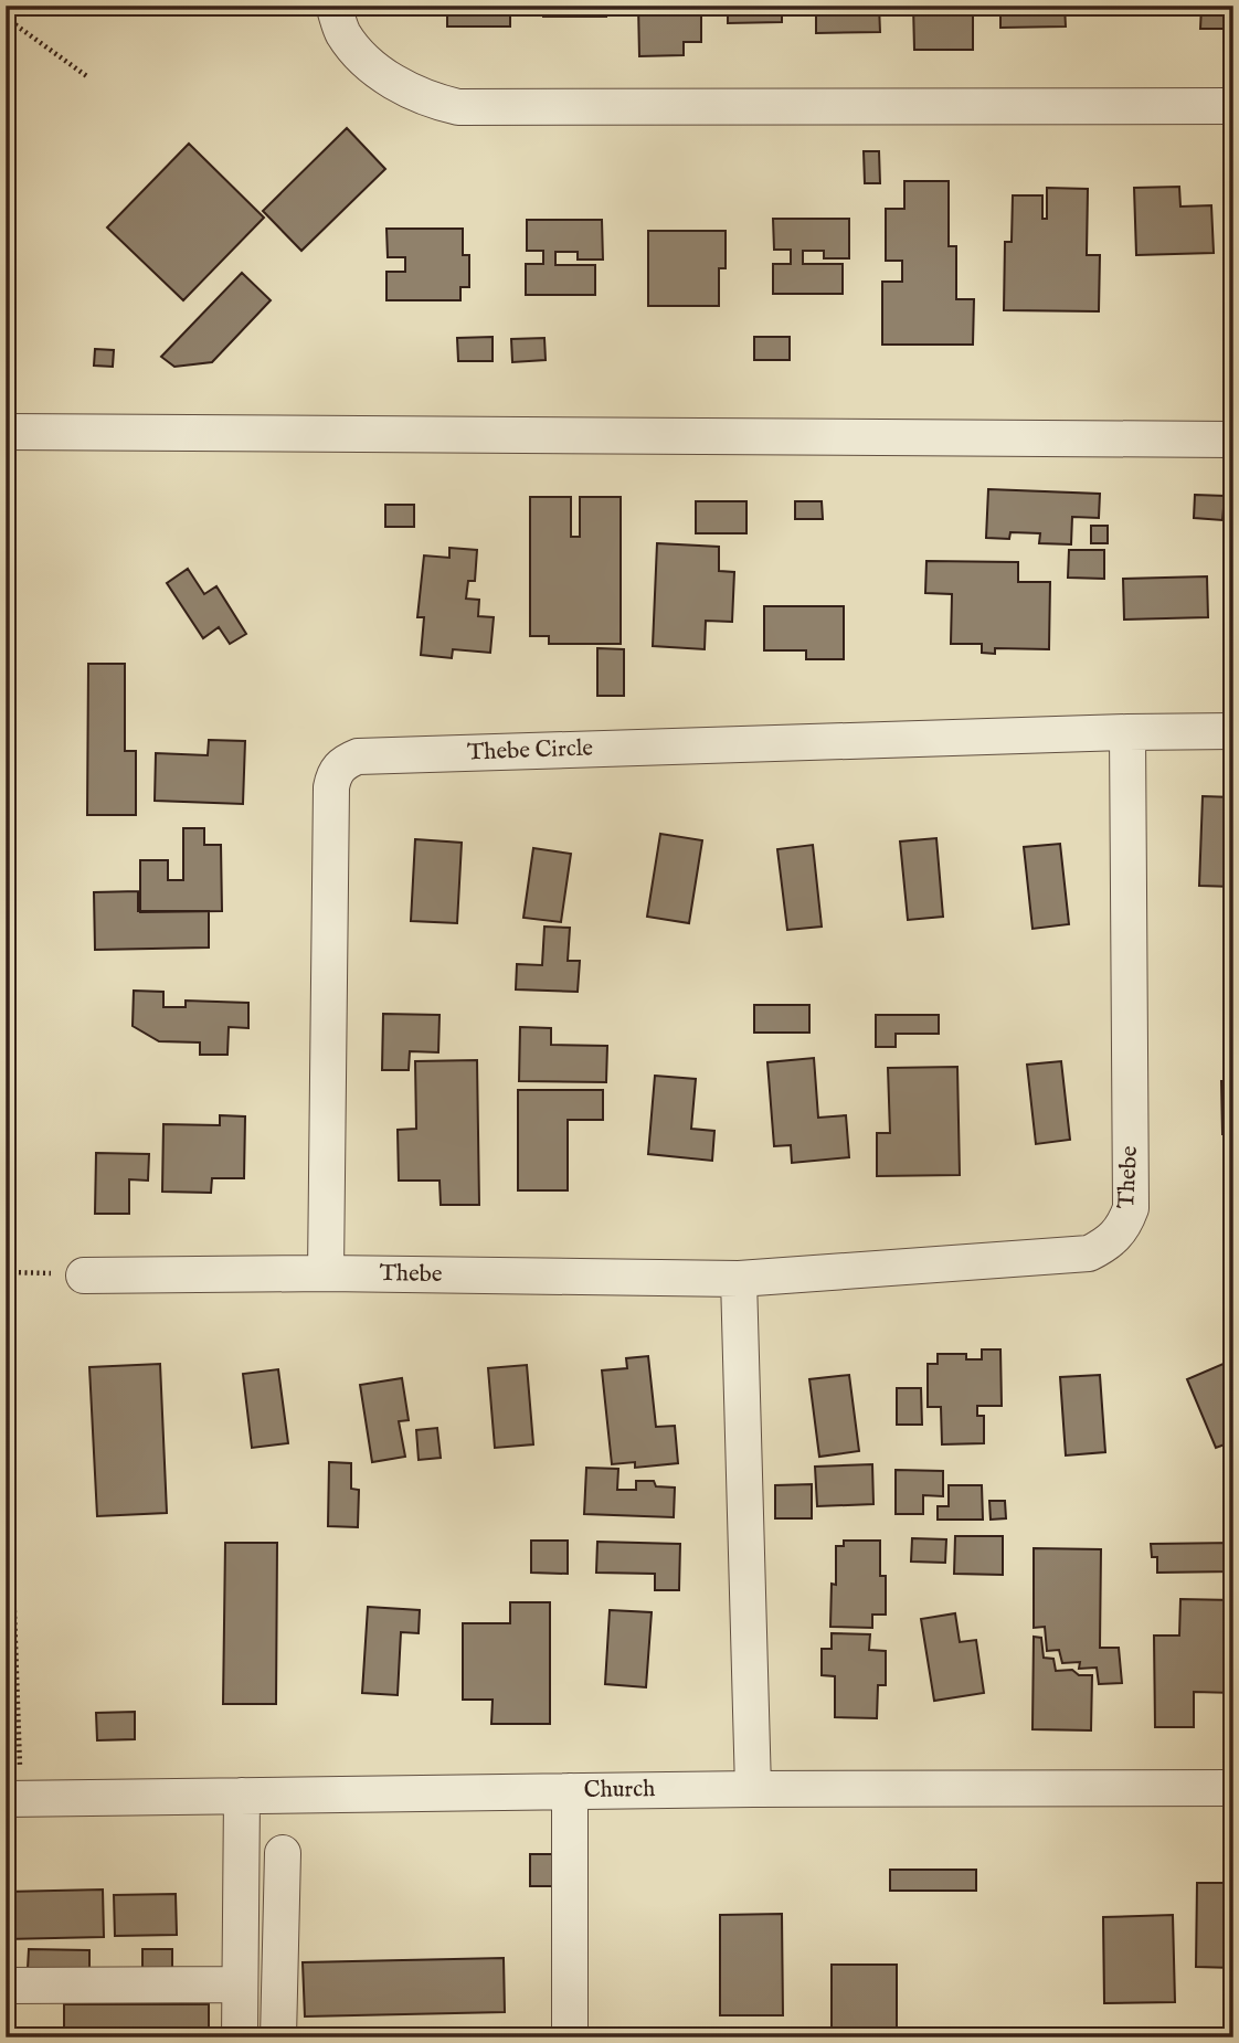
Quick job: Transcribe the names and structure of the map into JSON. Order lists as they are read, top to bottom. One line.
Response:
{"streets":{"street":["Thebe Circle","Thebe","Church"]},"crossings":[["Thebe Circle","Thebe"]]}
